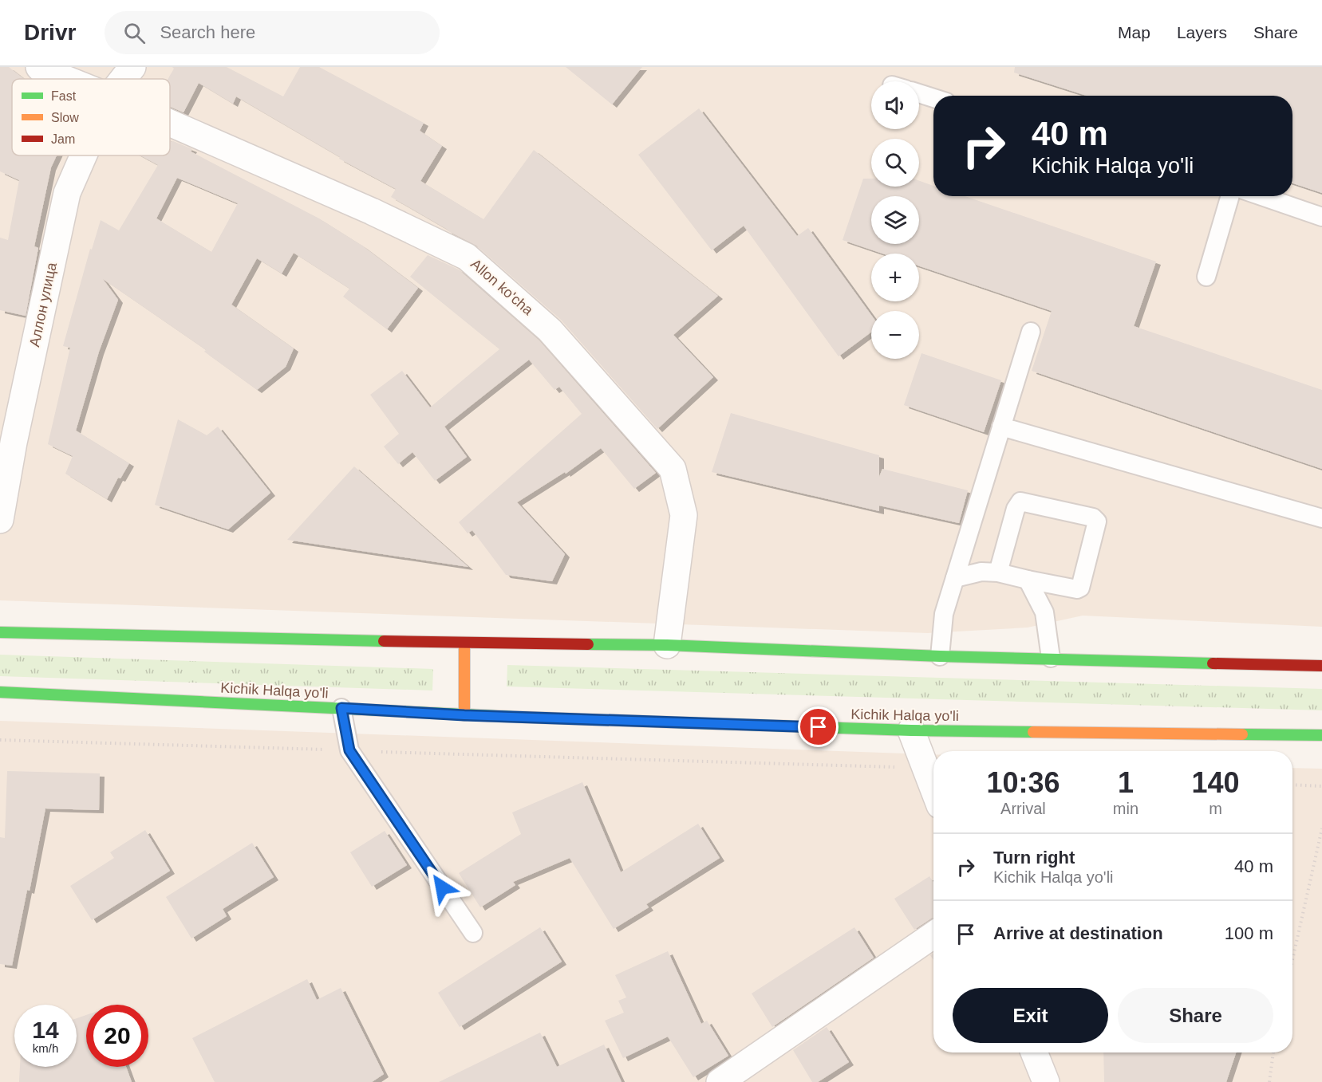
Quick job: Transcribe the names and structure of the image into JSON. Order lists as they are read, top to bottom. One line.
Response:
{"streets":{"highway":["Kichik Halqa yo'li"],"street":["Allon ko'cha","Аллон улица"]},"legend":["Fast","Slow","Jam"],"page":{"header":"Drivr","search":"Search here","nav":["Map","Layers","Share"],"map_buttons":["+","−"],"turn":["40 m","Kichik Halqa yo'li"],"eta":["10:36","Arrival","1","min","140","m"],"list":[{"name":"Turn right","note":"Kichik Halqa yo'li","value":"40 m"},{"name":"Arrive at destination","value":"100 m"}],"buttons":["Exit","Share"],"speed":"14 km/h","limit":"20"}}
